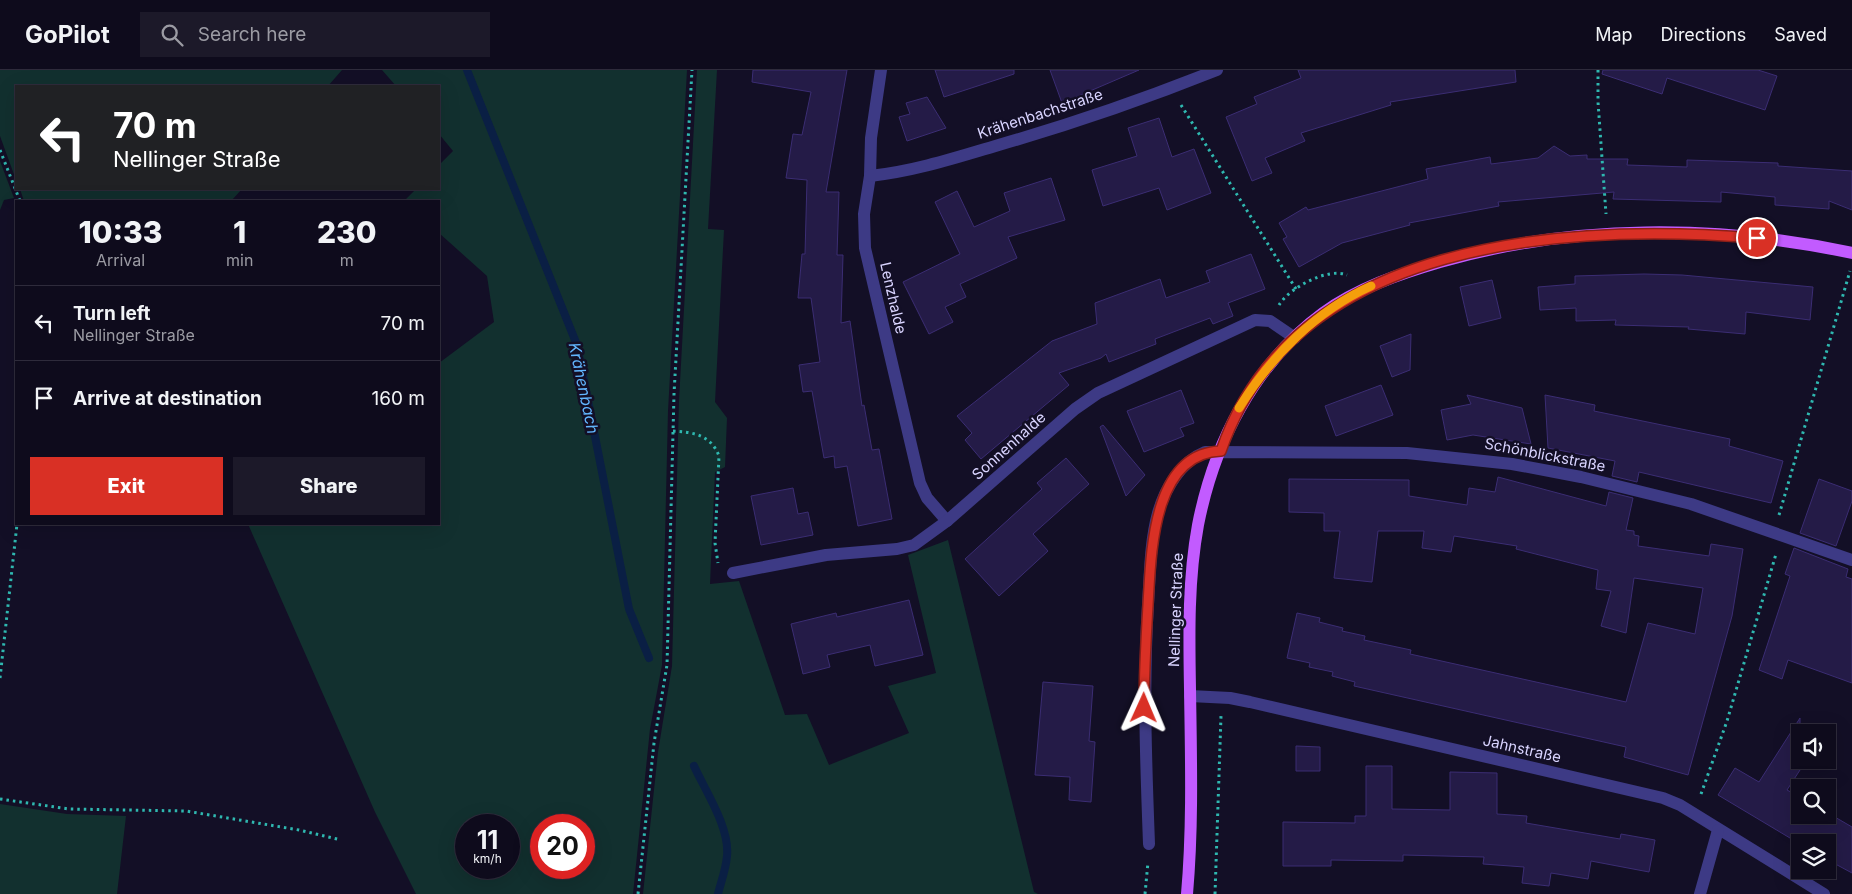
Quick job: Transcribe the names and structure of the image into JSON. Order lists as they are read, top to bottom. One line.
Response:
{"streets":{"main road":["Nellinger Straße"],"street":["Krähenbachstraße","Lenzhalde","Sonnenhalde","Schönblickstraße","Jahnstraße"]},"crossings":[["Krähenbachstraße","Lenzhalde"],["Lenzhalde","Sonnenhalde"],["Sonnenhalde","Nellinger Straße"],["Schönblickstraße","Nellinger Straße"],["Nellinger Straße","Jahnstraße"]],"water":["Krähenbach"],"page":{"header":"GoPilot","search":"Search here","nav":["Map","Directions","Saved"],"turn":["70 m","Nellinger Straße"],"eta":["10:33","Arrival","1","min","230","m"],"list":[{"name":"Turn left","note":"Nellinger Straße","value":"70 m"},{"name":"Arrive at destination","value":"160 m"}],"buttons":["Exit","Share"],"speed":"11 km/h","limit":"20"}}
